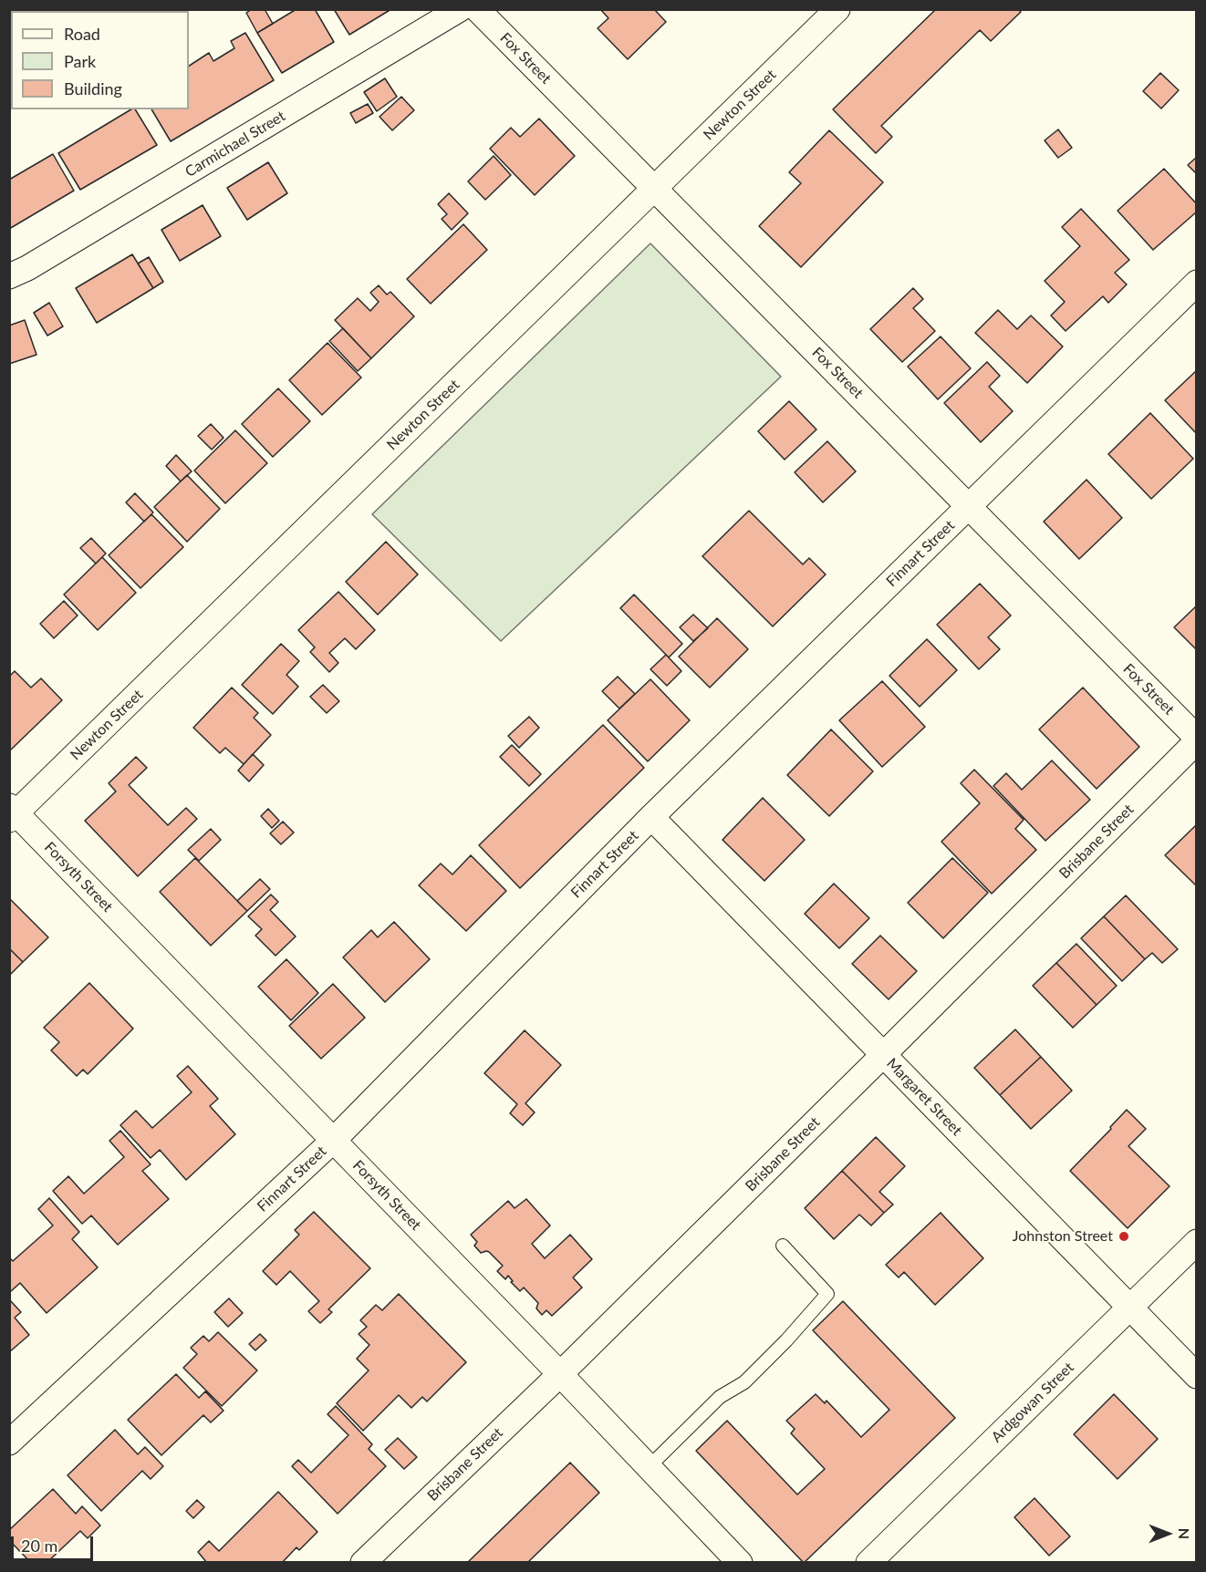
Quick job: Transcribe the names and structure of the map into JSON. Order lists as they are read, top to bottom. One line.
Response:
{"streets":{"street":["Fox Street","Newton Street","Carmichael Street","Finnart Street","Brisbane Street","Forsyth Street","Margaret Street","Ardgowan Street"]},"crossings":[["Fox Street","Newton Street"],["Fox Street","Finnart Street"],["Fox Street","Brisbane Street"],["Newton Street","Forsyth Street"],["Finnart Street","Forsyth Street"],["Finnart Street","Margaret Street"],["Brisbane Street","Forsyth Street"],["Brisbane Street","Margaret Street"],["Margaret Street","Ardgowan Street"]],"places":["Johnston Street"],"legend":["Road","Park","Building"],"scale_bar":"20 m","north":"right"}
